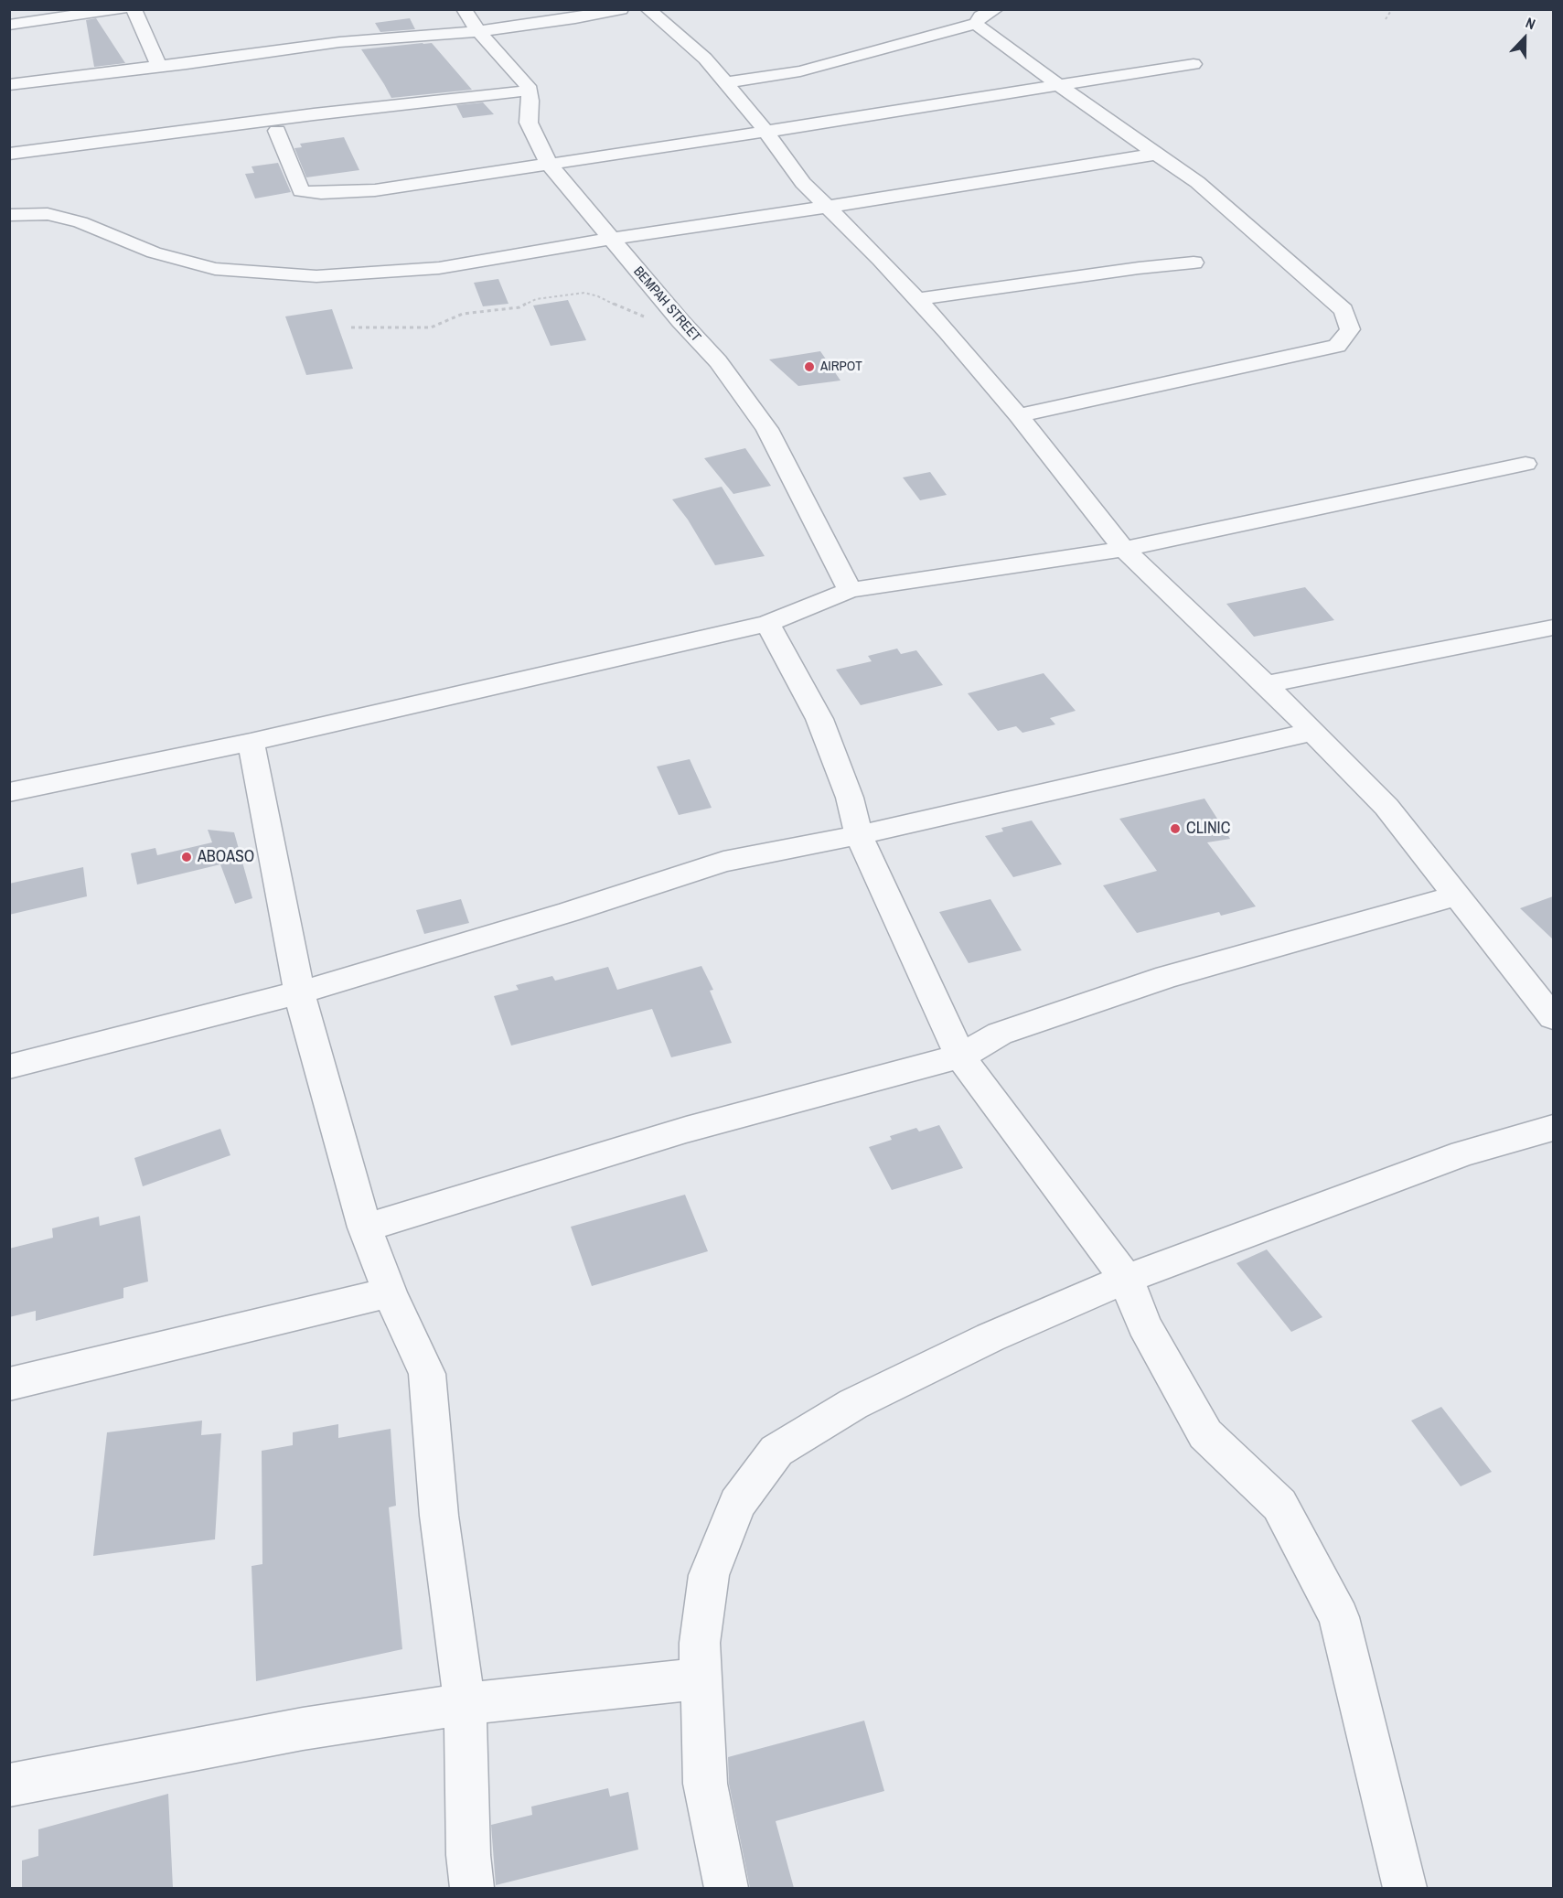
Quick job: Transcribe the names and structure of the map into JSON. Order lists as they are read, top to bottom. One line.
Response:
{"streets":{"street":["BEMPAH STREET"]},"places":["AIRPOT","CLINIC","ABOASO"],"north":"top"}
